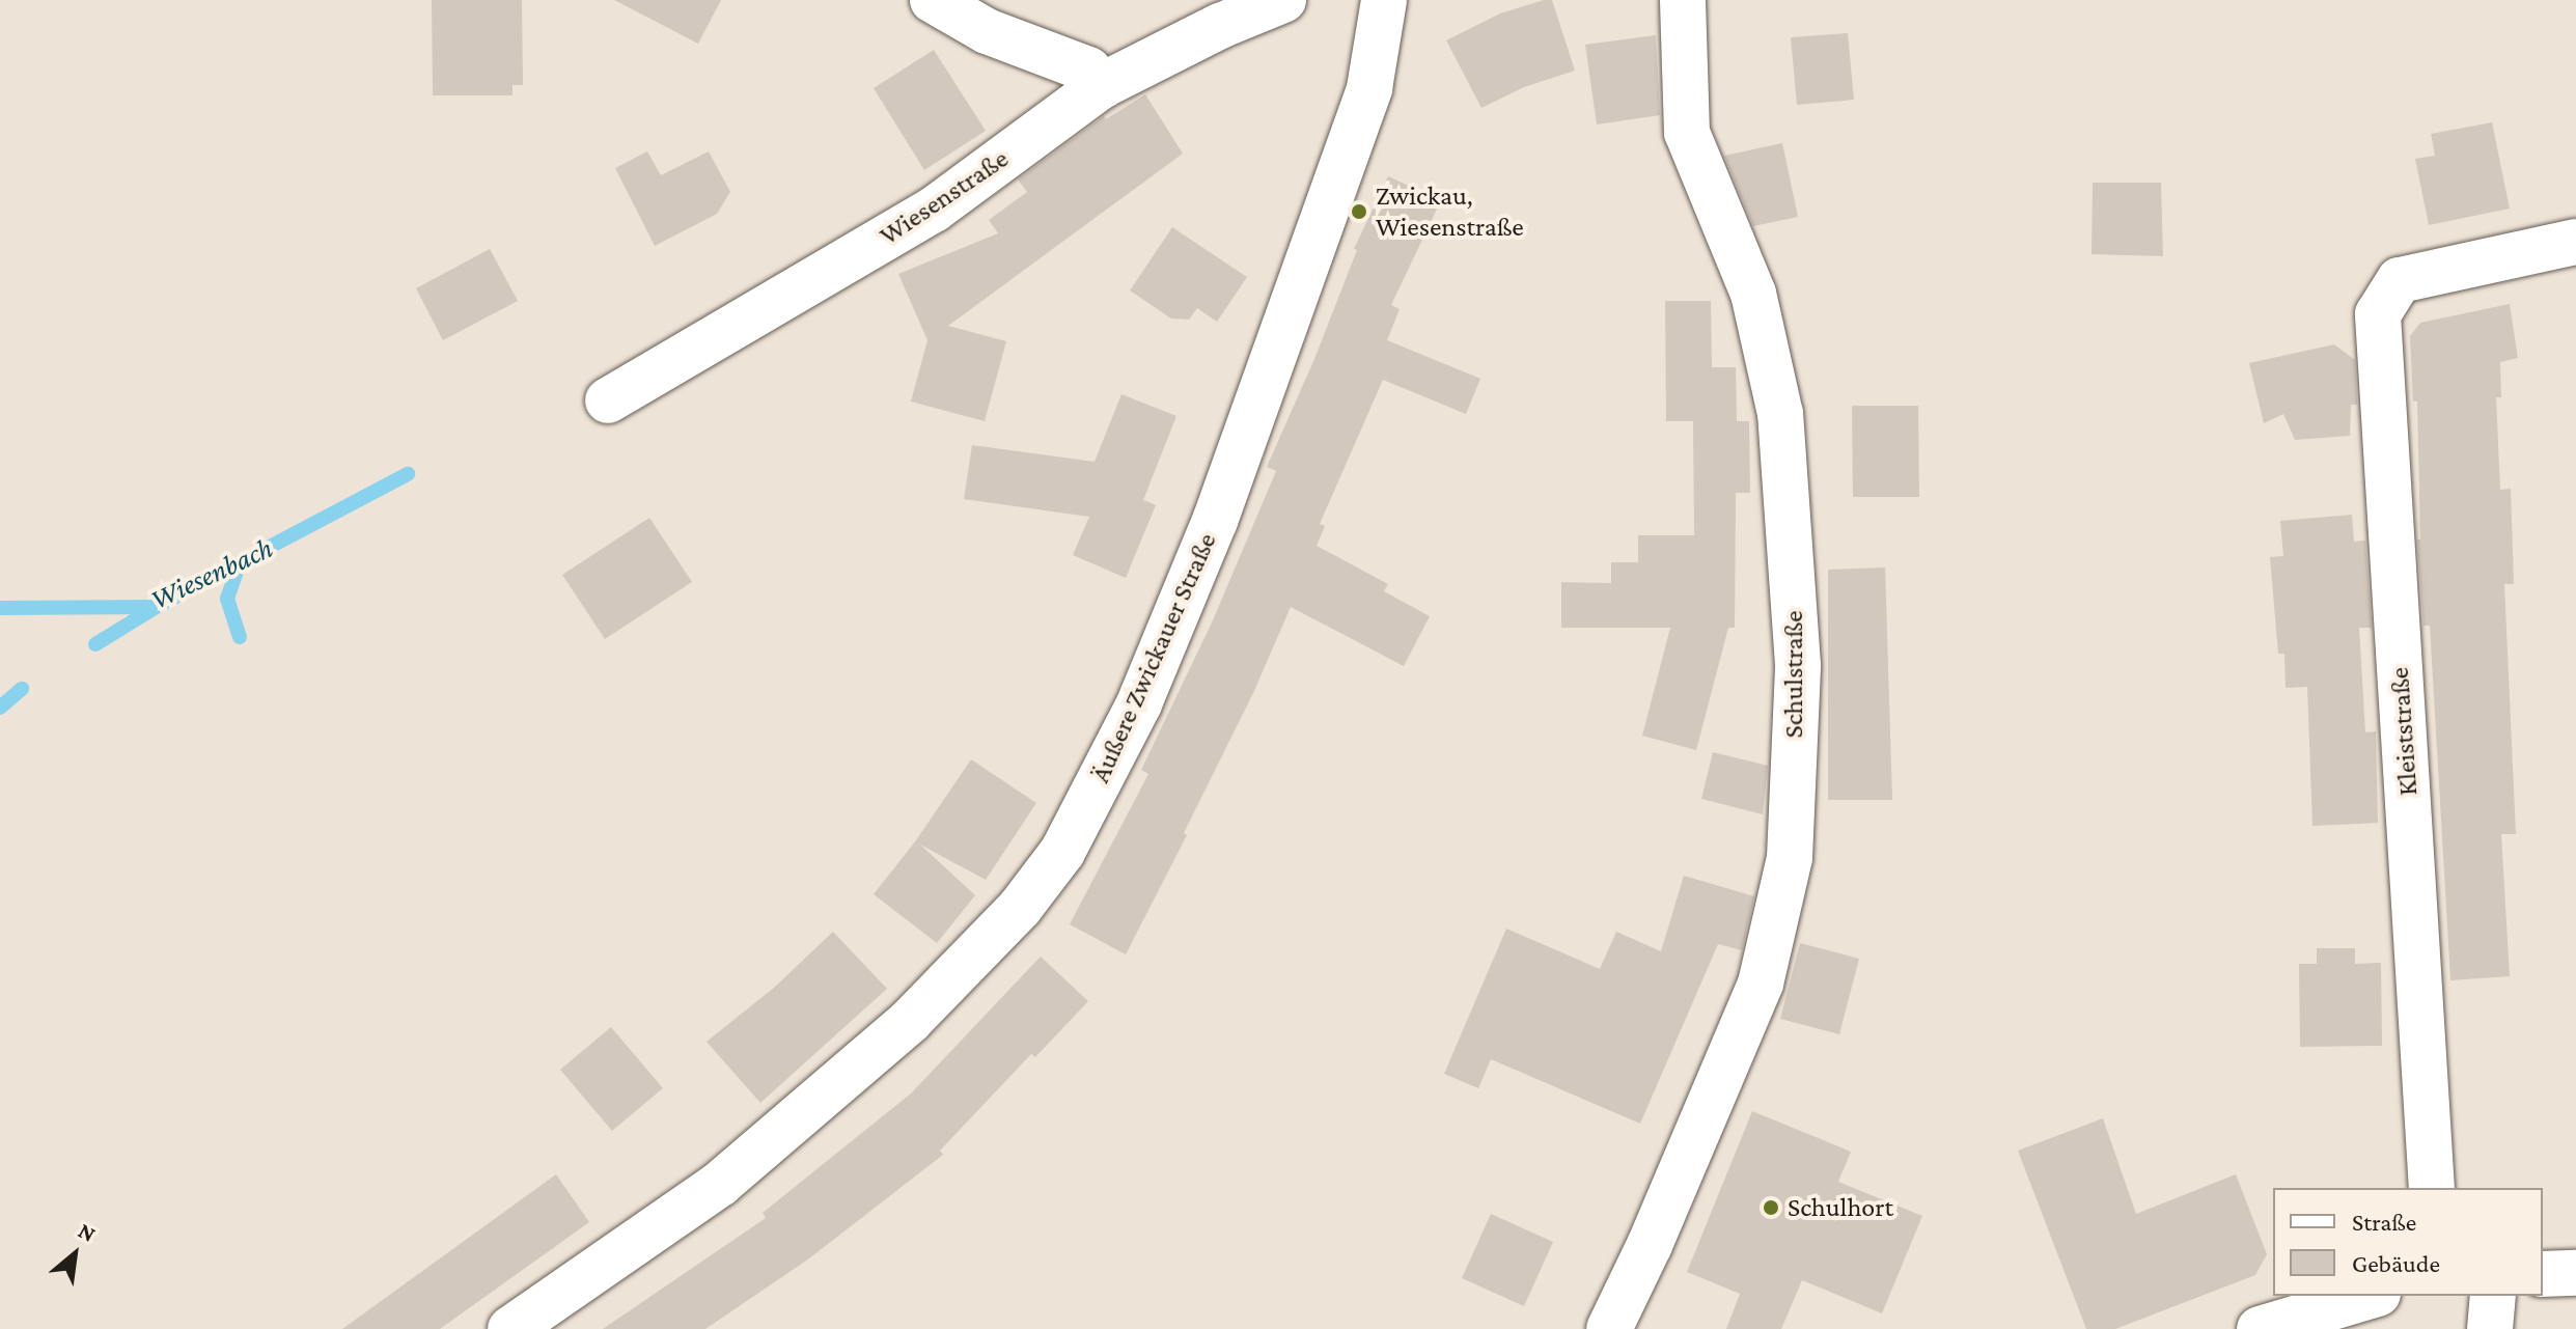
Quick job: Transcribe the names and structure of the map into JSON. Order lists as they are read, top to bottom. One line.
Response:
{"streets":{"street":["Wiesenstraße","Äußere Zwickauer Straße","Schulstraße","Kleiststraße"]},"water":["Wiesenbach"],"places":["Zwickau, Wiesenstraße","Schulhort"],"legend":["Straße","Gebäude"],"north":"top right"}
